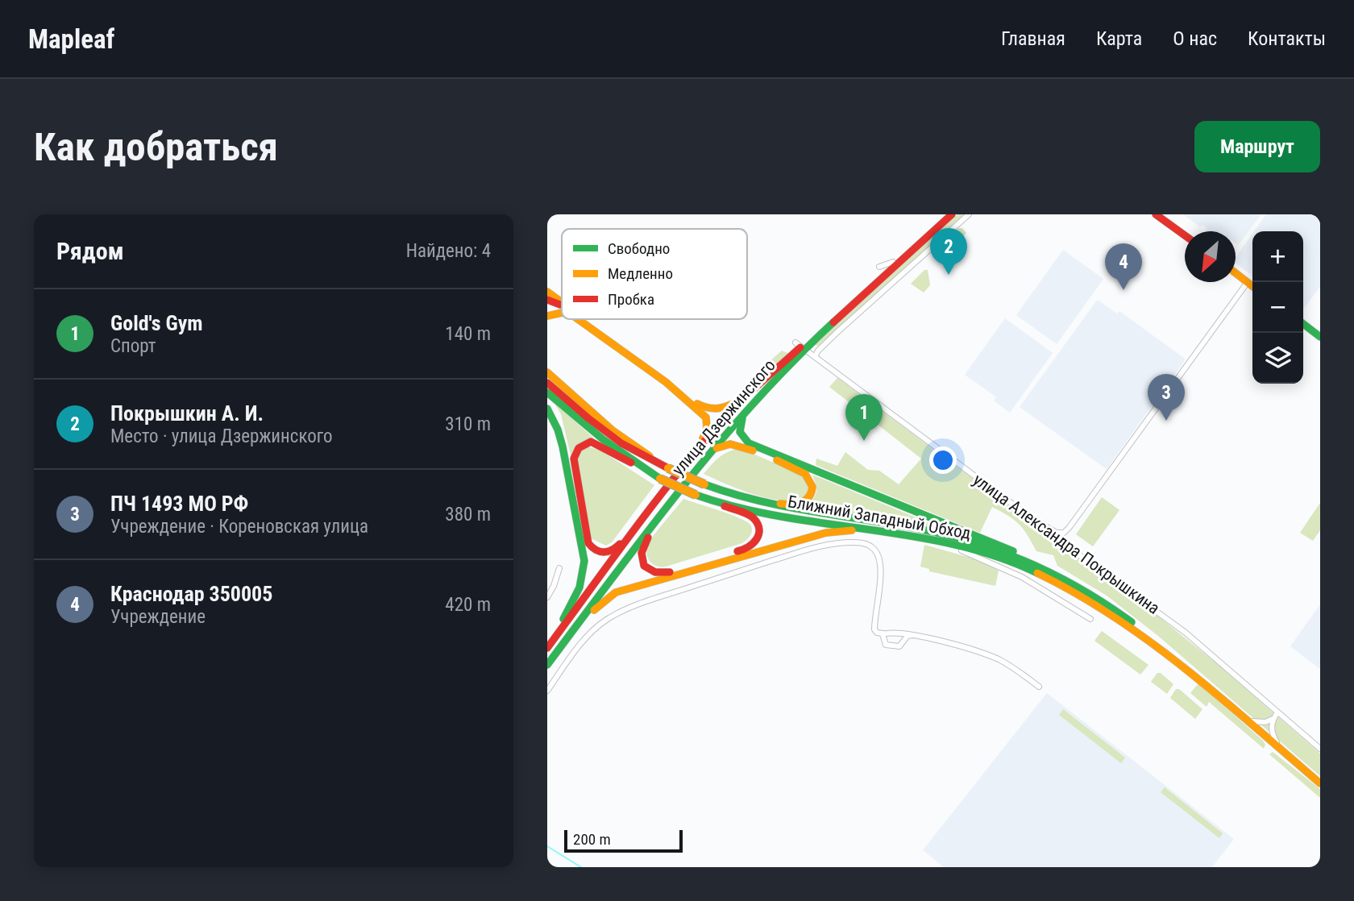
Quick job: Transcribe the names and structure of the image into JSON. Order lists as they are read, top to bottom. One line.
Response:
{"streets":{"main road":["улица Дзержинского","Ближний Западный Обход"],"street":["улица Александра Покрышкина"]},"crossings":[["улица Дзержинского","улица Александра Покрышкина"]],"legend":["Свободно","Медленно","Пробка"],"scale_bar":"200 m","north":"bottom left","page":{"header":"Mapleaf","nav":["Главная","Карта","О нас","Контакты"],"buttons":"Маршрут","title":"Как добраться","heading":["Рядом","Найдено: 4"],"pins":["2","4","3","1"],"map_buttons":["+","−"],"list":[{"mark":"1","name":"Gold's Gym","note":"Спорт","value":"140 m"},{"mark":"2","name":"Покрышкин А. И.","note":"Место · улица Дзержинского","value":"310 m"},{"mark":"3","name":"ПЧ 1493 МО РФ","note":"Учреждение · Кореновская улица","value":"380 m"},{"mark":"4","name":"Краснодар 350005","note":"Учреждение","value":"420 m"}],"scale":"200 m"}}
